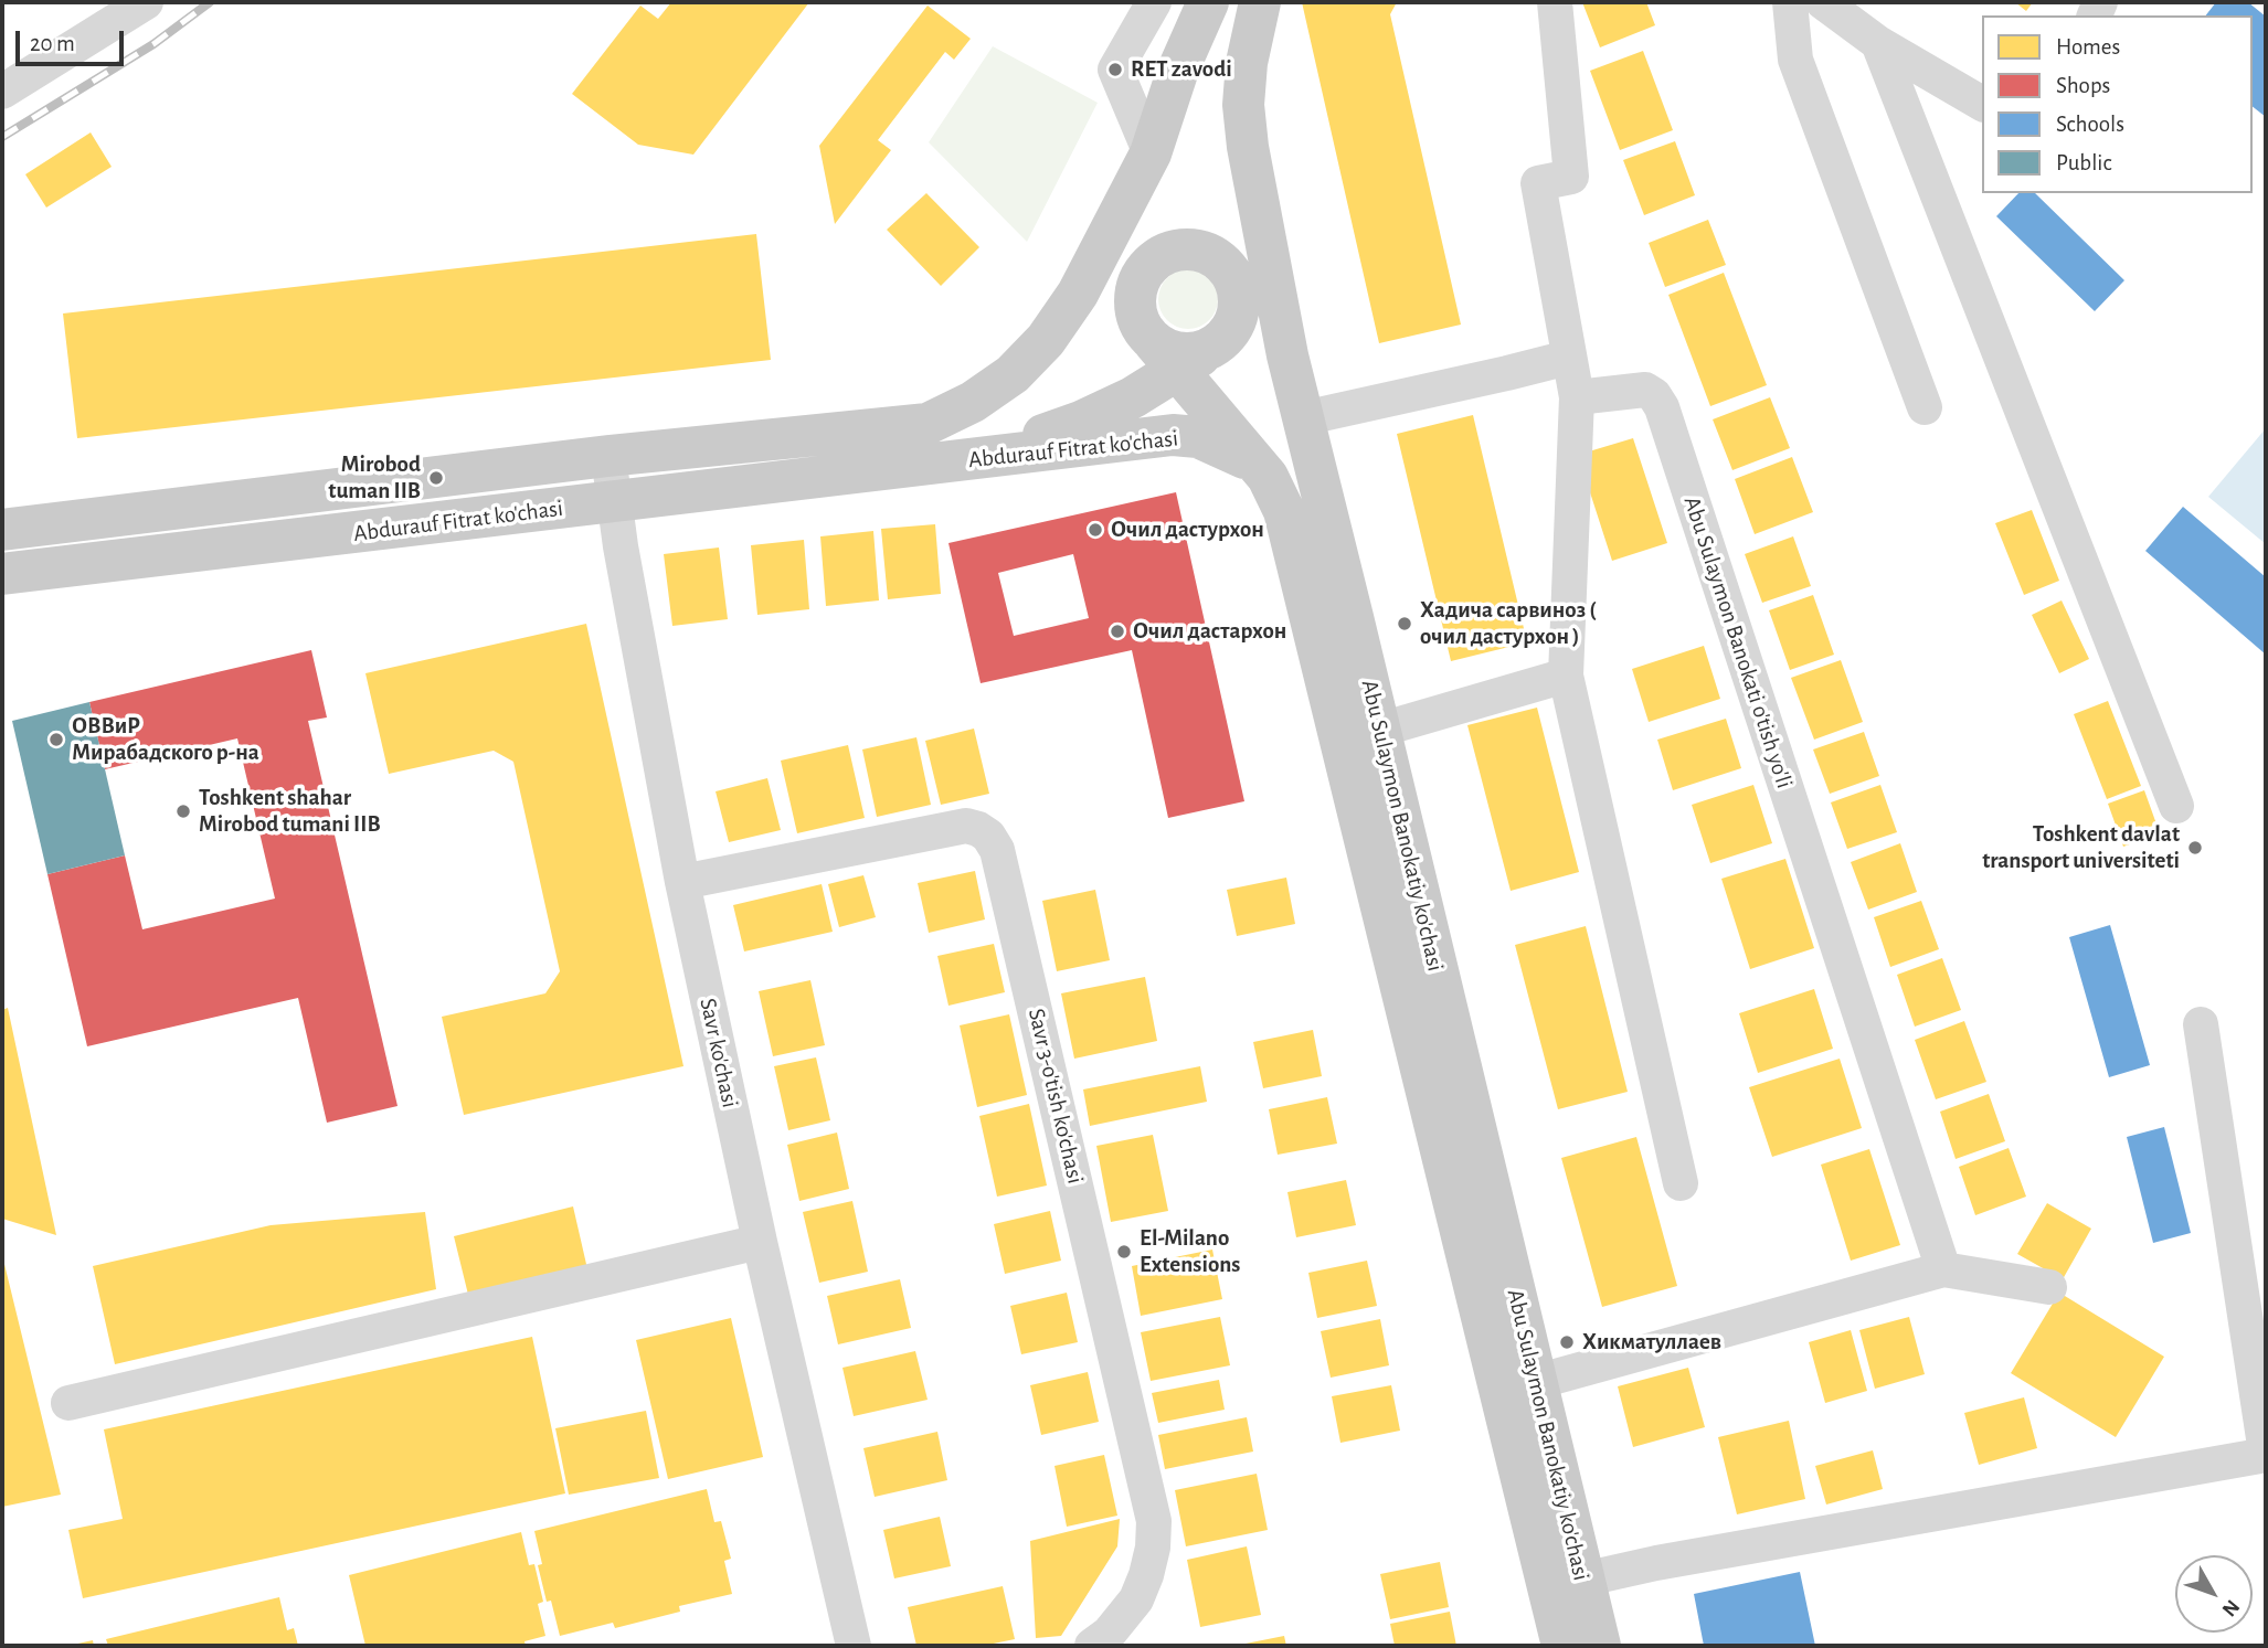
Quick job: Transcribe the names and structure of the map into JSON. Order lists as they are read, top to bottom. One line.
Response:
{"streets":{"main road":["Abdurauf Fitrat ko'chasi","Abu Sulaymon Banokatiy ko'chasi"],"street":["Abu Sulaymon Banokati o'tish yo'li","Savr ko'chasi","Savr 3-o'tish ko'chasi"]},"crossings":[["Abdurauf Fitrat ko'chasi","Abu Sulaymon Banokatiy ko'chasi"],["Abdurauf Fitrat ko'chasi","Savr ko'chasi"],["Savr ko'chasi","Savr 3-o'tish ko'chasi"]],"places":["RET zavodi","Mirobod tuman IIB","Очил дастурхон","Хадича сарвиноз ( очил дастурхон )","Очил дастархон","ОВВиР Мирабадского р-на","Toshkent shahar Mirobod tumani IIB","Toshkent davlat transport universiteti","El-Milano Extensions","Хикматуллаев"],"legend":["Homes","Shops","Schools","Public"],"scale_bar":"20 m","north":"bottom right"}
